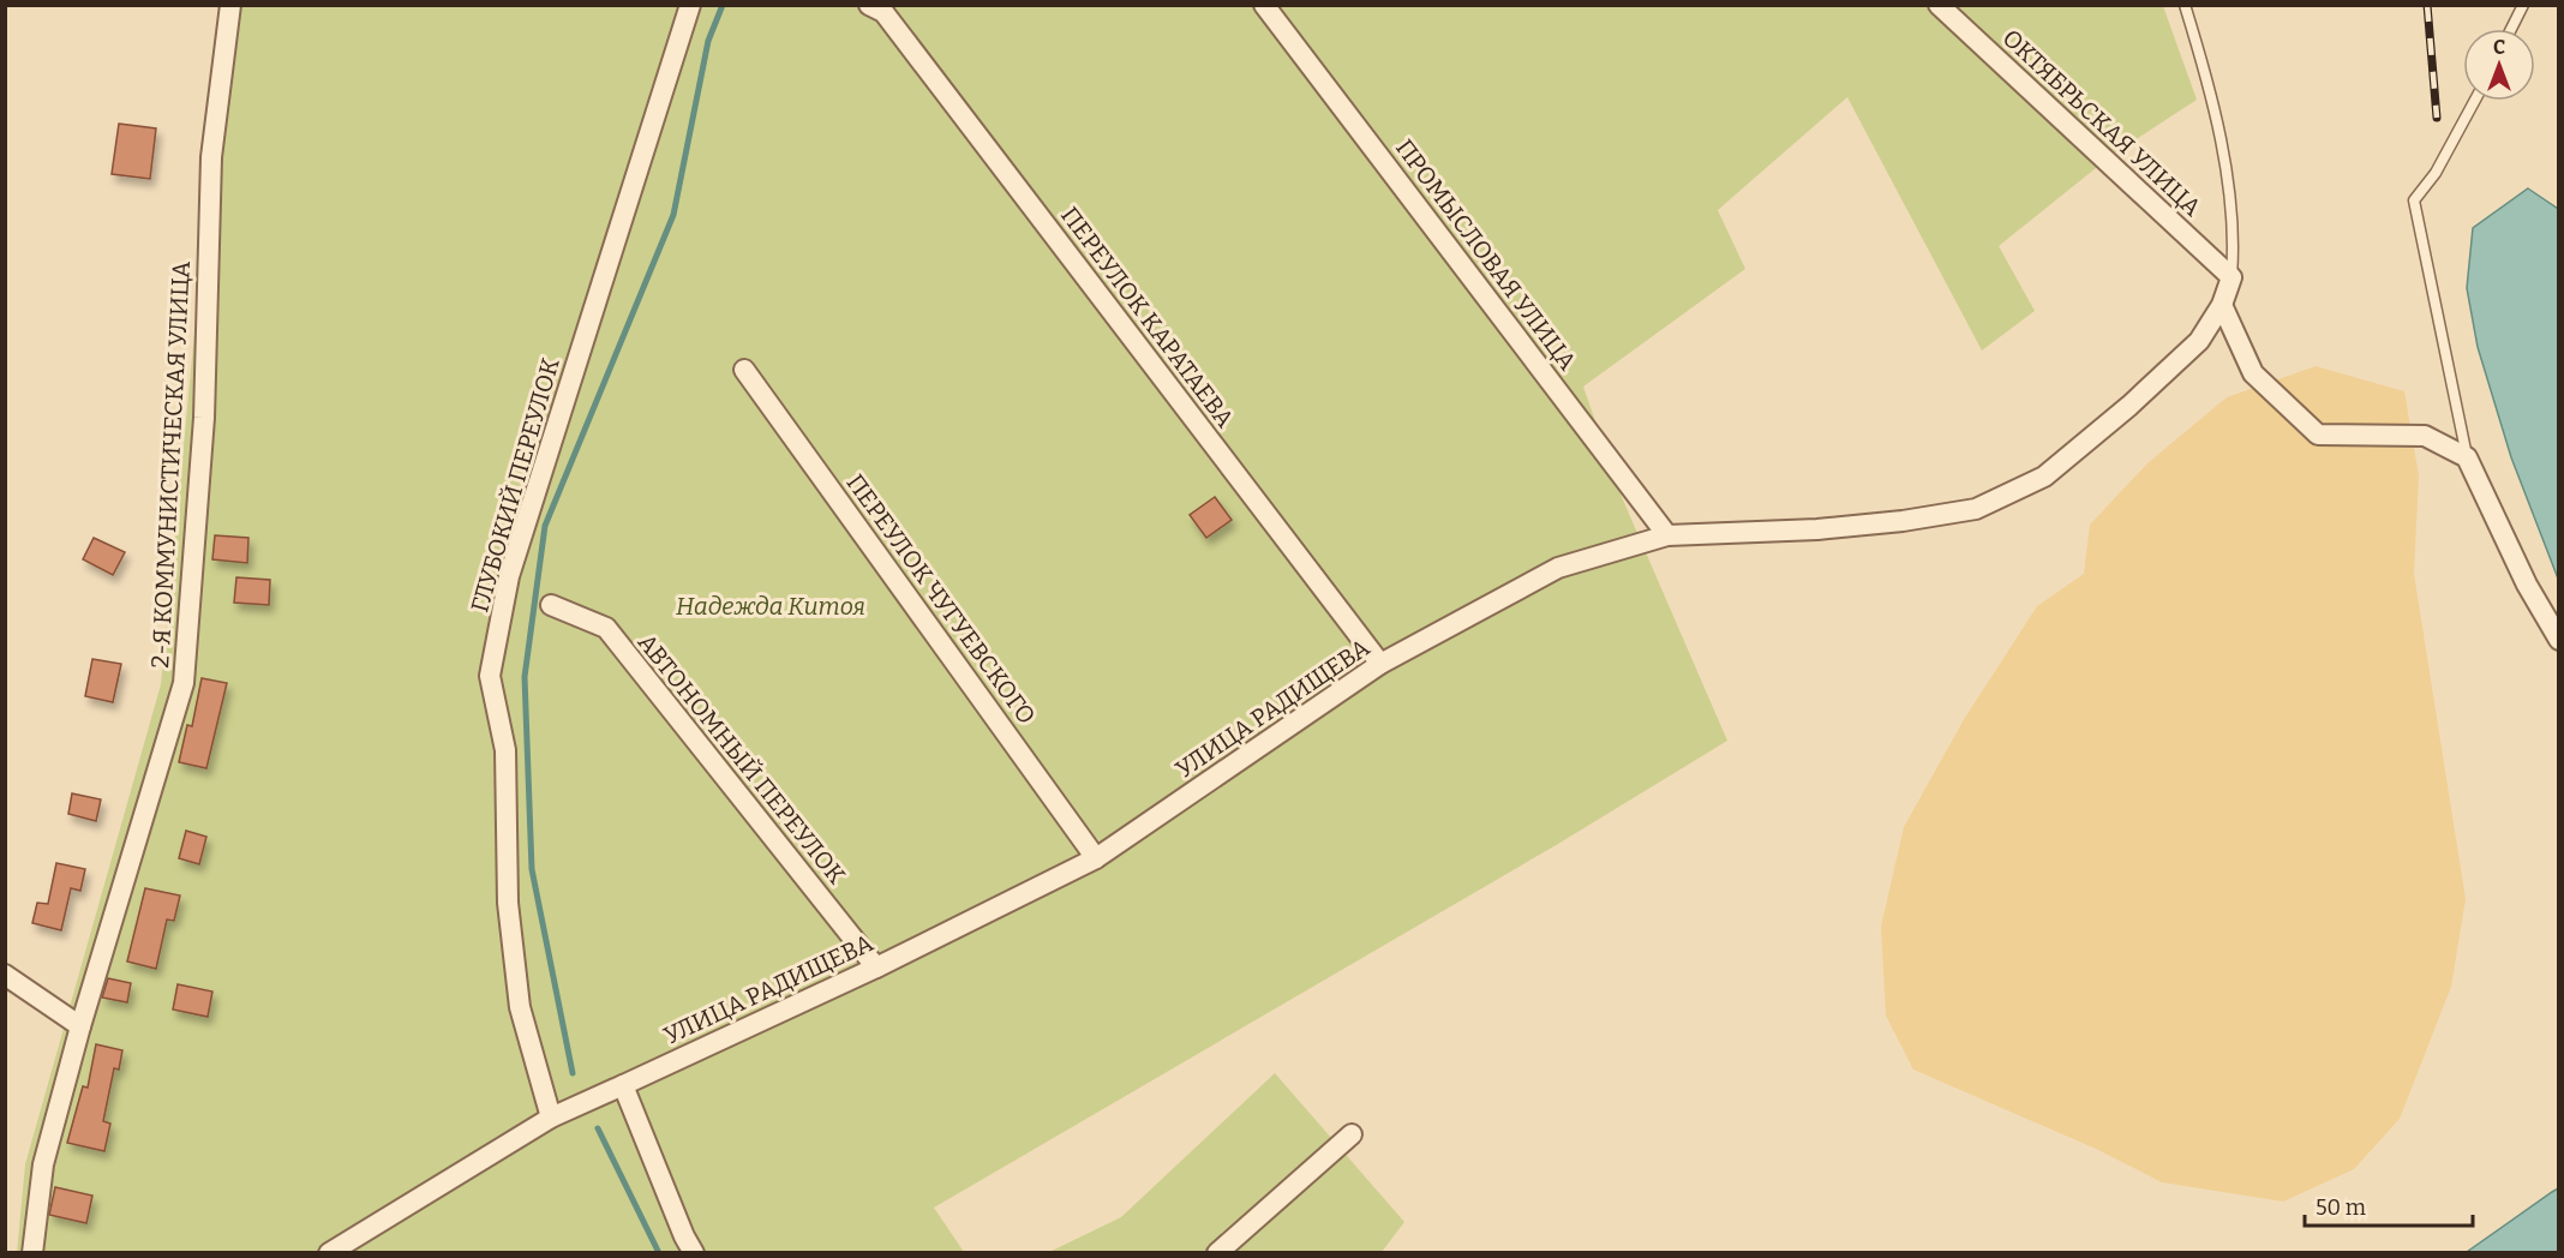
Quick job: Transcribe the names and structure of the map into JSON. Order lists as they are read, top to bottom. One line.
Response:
{"streets":{"street":["ОКТЯБРЬСКАЯ УЛИЦА","ПРОМЫСЛОВАЯ УЛИЦА","ПЕРЕУЛОК КАРАТАЕВА","2-Я КОММУНИСТИЧЕСКАЯ УЛИЦА","ГЛУБОКИЙ ПЕРЕУЛОК","ПЕРЕУЛОК ЧУГУЕВСКОГО","УЛИЦА РАДИЩЕВА","АВТОНОМНЫЙ ПЕРЕУЛОК"]},"crossings":[["ОКТЯБРЬСКАЯ УЛИЦА","УЛИЦА РАДИЩЕВА"],["ПРОМЫСЛОВАЯ УЛИЦА","УЛИЦА РАДИЩЕВА"],["ПЕРЕУЛОК КАРАТАЕВА","УЛИЦА РАДИЩЕВА"],["ГЛУБОКИЙ ПЕРЕУЛОК","УЛИЦА РАДИЩЕВА"],["ПЕРЕУЛОК ЧУГУЕВСКОГО","УЛИЦА РАДИЩЕВА"],["УЛИЦА РАДИЩЕВА","АВТОНОМНЫЙ ПЕРЕУЛОК"]],"parks":["Надежда Китоя"],"scale_bar":"50 m","north":"top"}
